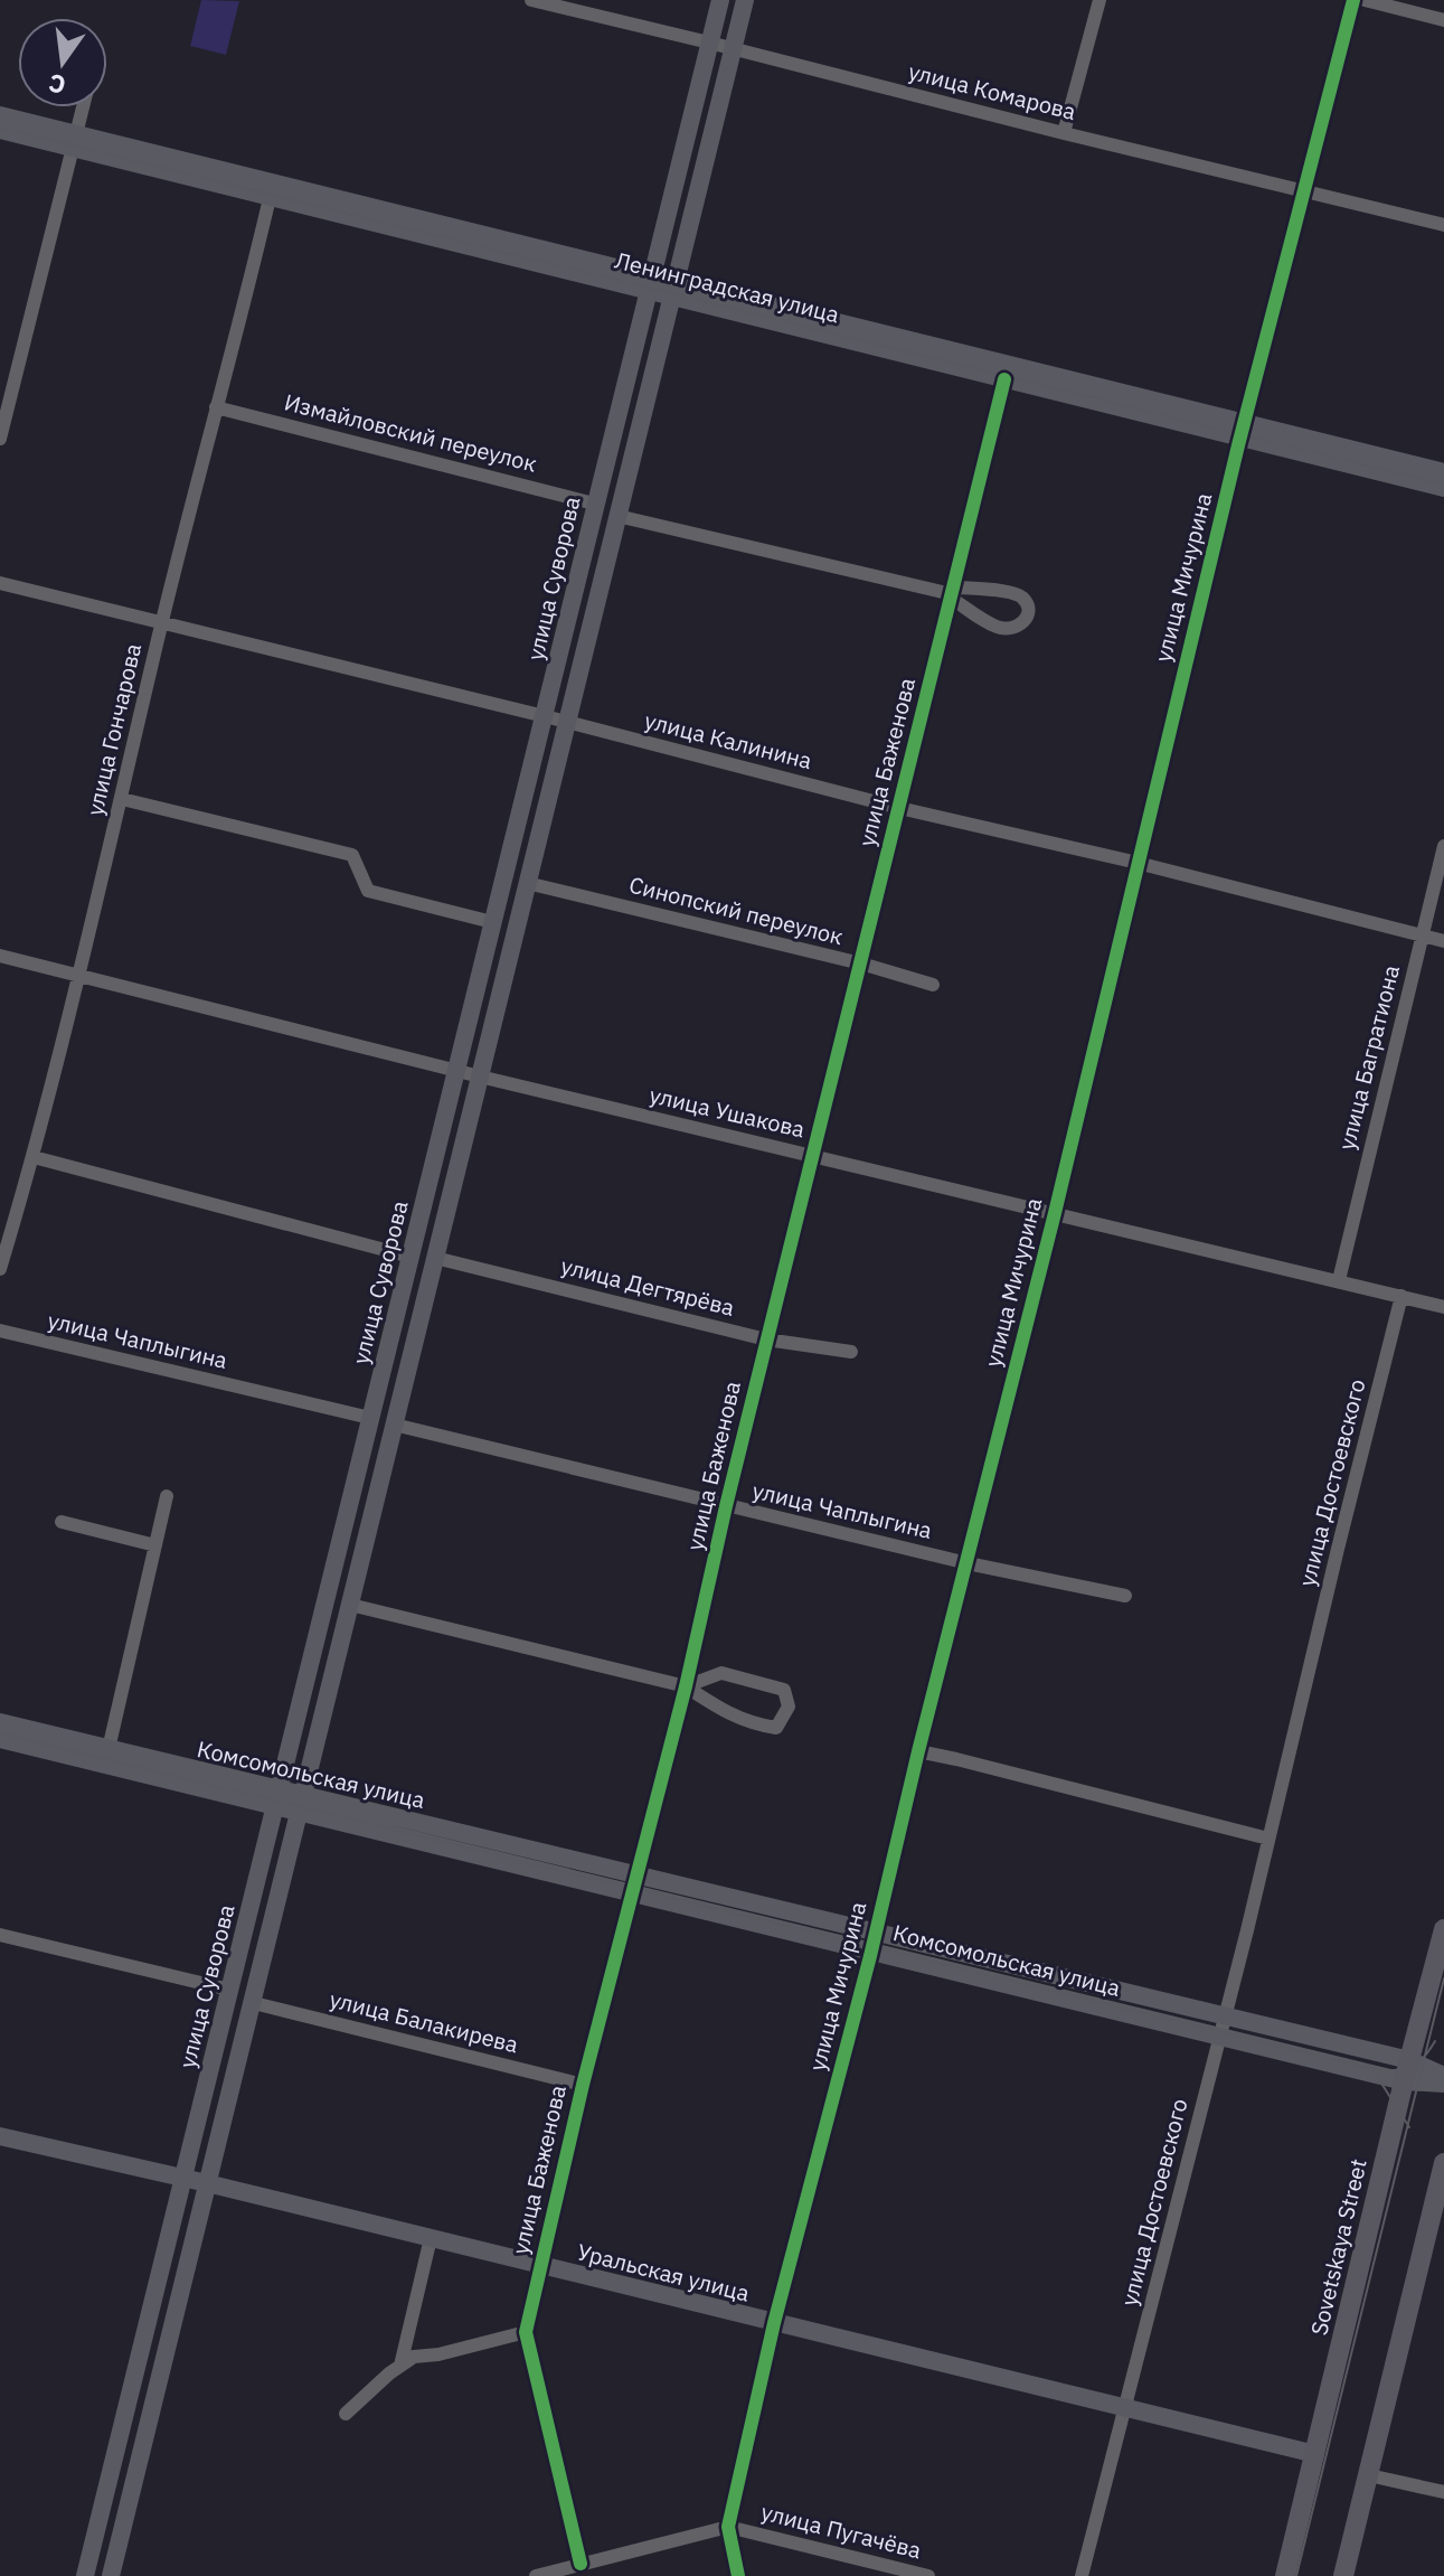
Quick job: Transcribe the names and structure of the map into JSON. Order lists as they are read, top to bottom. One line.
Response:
{"streets":{"main road":["Ленинградская улица","улица Суворова","Комсомольская улица","Sovetskaya Street","Уральская улица"],"street":["улица Комарова","Измайловский переулок","улица Мичурина","улица Гончарова","улица Калинина","улица Баженова","Синопский переулок","улица Багратиона","улица Ушакова","улица Дегтярёва","улица Чаплыгина","улица Достоевского","улица Балакирева","улица Пугачёва"]},"crossings":[["улица Комарова","улица Мичурина"],["улица Комарова","улица Суворова"],["Ленинградская улица","улица Мичурина"],["Ленинградская улица","улица Суворова"],["Ленинградская улица","улица Гончарова"],["Ленинградская улица","улица Баженова"],["Измайловский переулок","улица Суворова"],["Измайловский переулок","улица Гончарова"],["улица Мичурина","улица Калинина"],["улица Мичурина","улица Ушакова"],["улица Мичурина","улица Чаплыгина"],["улица Мичурина","Комсомольская улица"],["улица Мичурина","Уральская улица"],["улица Мичурина","улица Пугачёва"],["улица Суворова","улица Калинина"],["улица Суворова","Синопский переулок"],["улица Суворова","улица Ушакова"],["улица Суворова","улица Дегтярёва"],["улица Суворова","улица Чаплыгина"],["улица Суворова","Комсомольская улица"],["улица Суворова","улица Балакирева"],["улица Суворова","Уральская улица"],["улица Гончарова","улица Калинина"],["улица Гончарова","улица Ушакова"],["улица Калинина","улица Баженова"],["улица Калинина","улица Багратиона"],["улица Баженова","Синопский переулок"],["улица Баженова","улица Ушакова"],["улица Баженова","улица Дегтярёва"],["улица Баженова","улица Чаплыгина"],["улица Баженова","Комсомольская улица"],["улица Баженова","улица Балакирева"],["улица Баженова","Уральская улица"],["улица Баженова","улица Пугачёва"],["улица Багратиона","улица Ушакова"],["улица Ушакова","улица Достоевского"],["улица Достоевского","Комсомольская улица"],["улица Достоевского","Уральская улица"],["Комсомольская улица","Sovetskaya Street"],["Sovetskaya Street","Уральская улица"]],"north":"bottom"}
